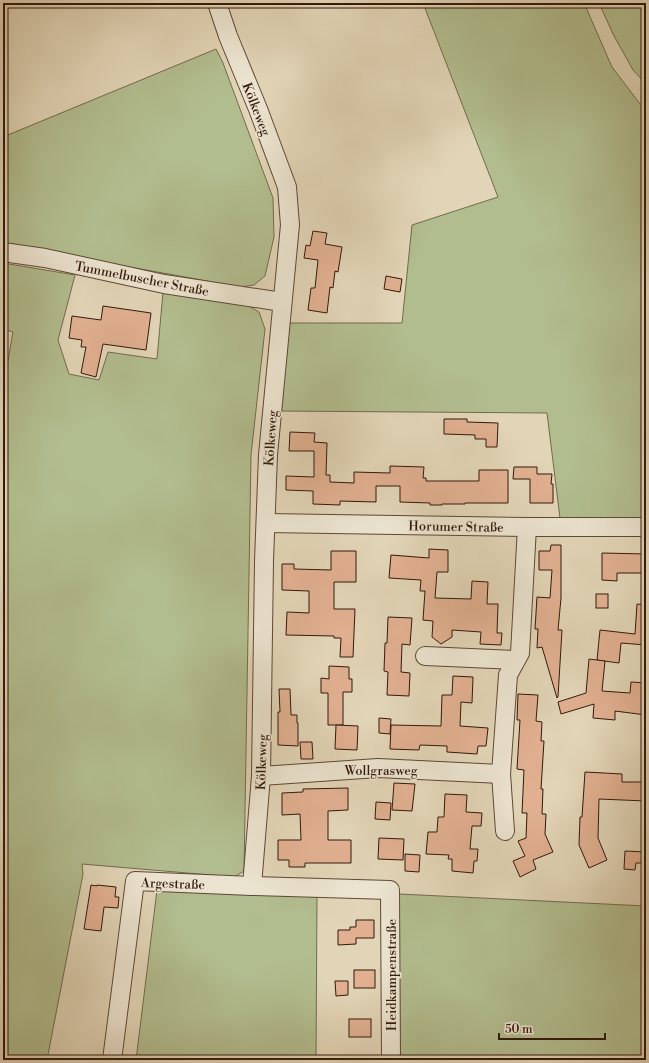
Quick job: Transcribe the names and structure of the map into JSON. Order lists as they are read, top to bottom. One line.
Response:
{"streets":{"street":["Kölkeweg","Tummelbuscher Straße","Horumer Straße","Wollgrasweg","Argestraße","Heidkampenstraße"]},"crossings":[["Kölkeweg","Tummelbuscher Straße"],["Kölkeweg","Horumer Straße"],["Kölkeweg","Wollgrasweg"],["Kölkeweg","Argestraße"],["Argestraße","Heidkampenstraße"]],"scale_bar":"50 m"}
